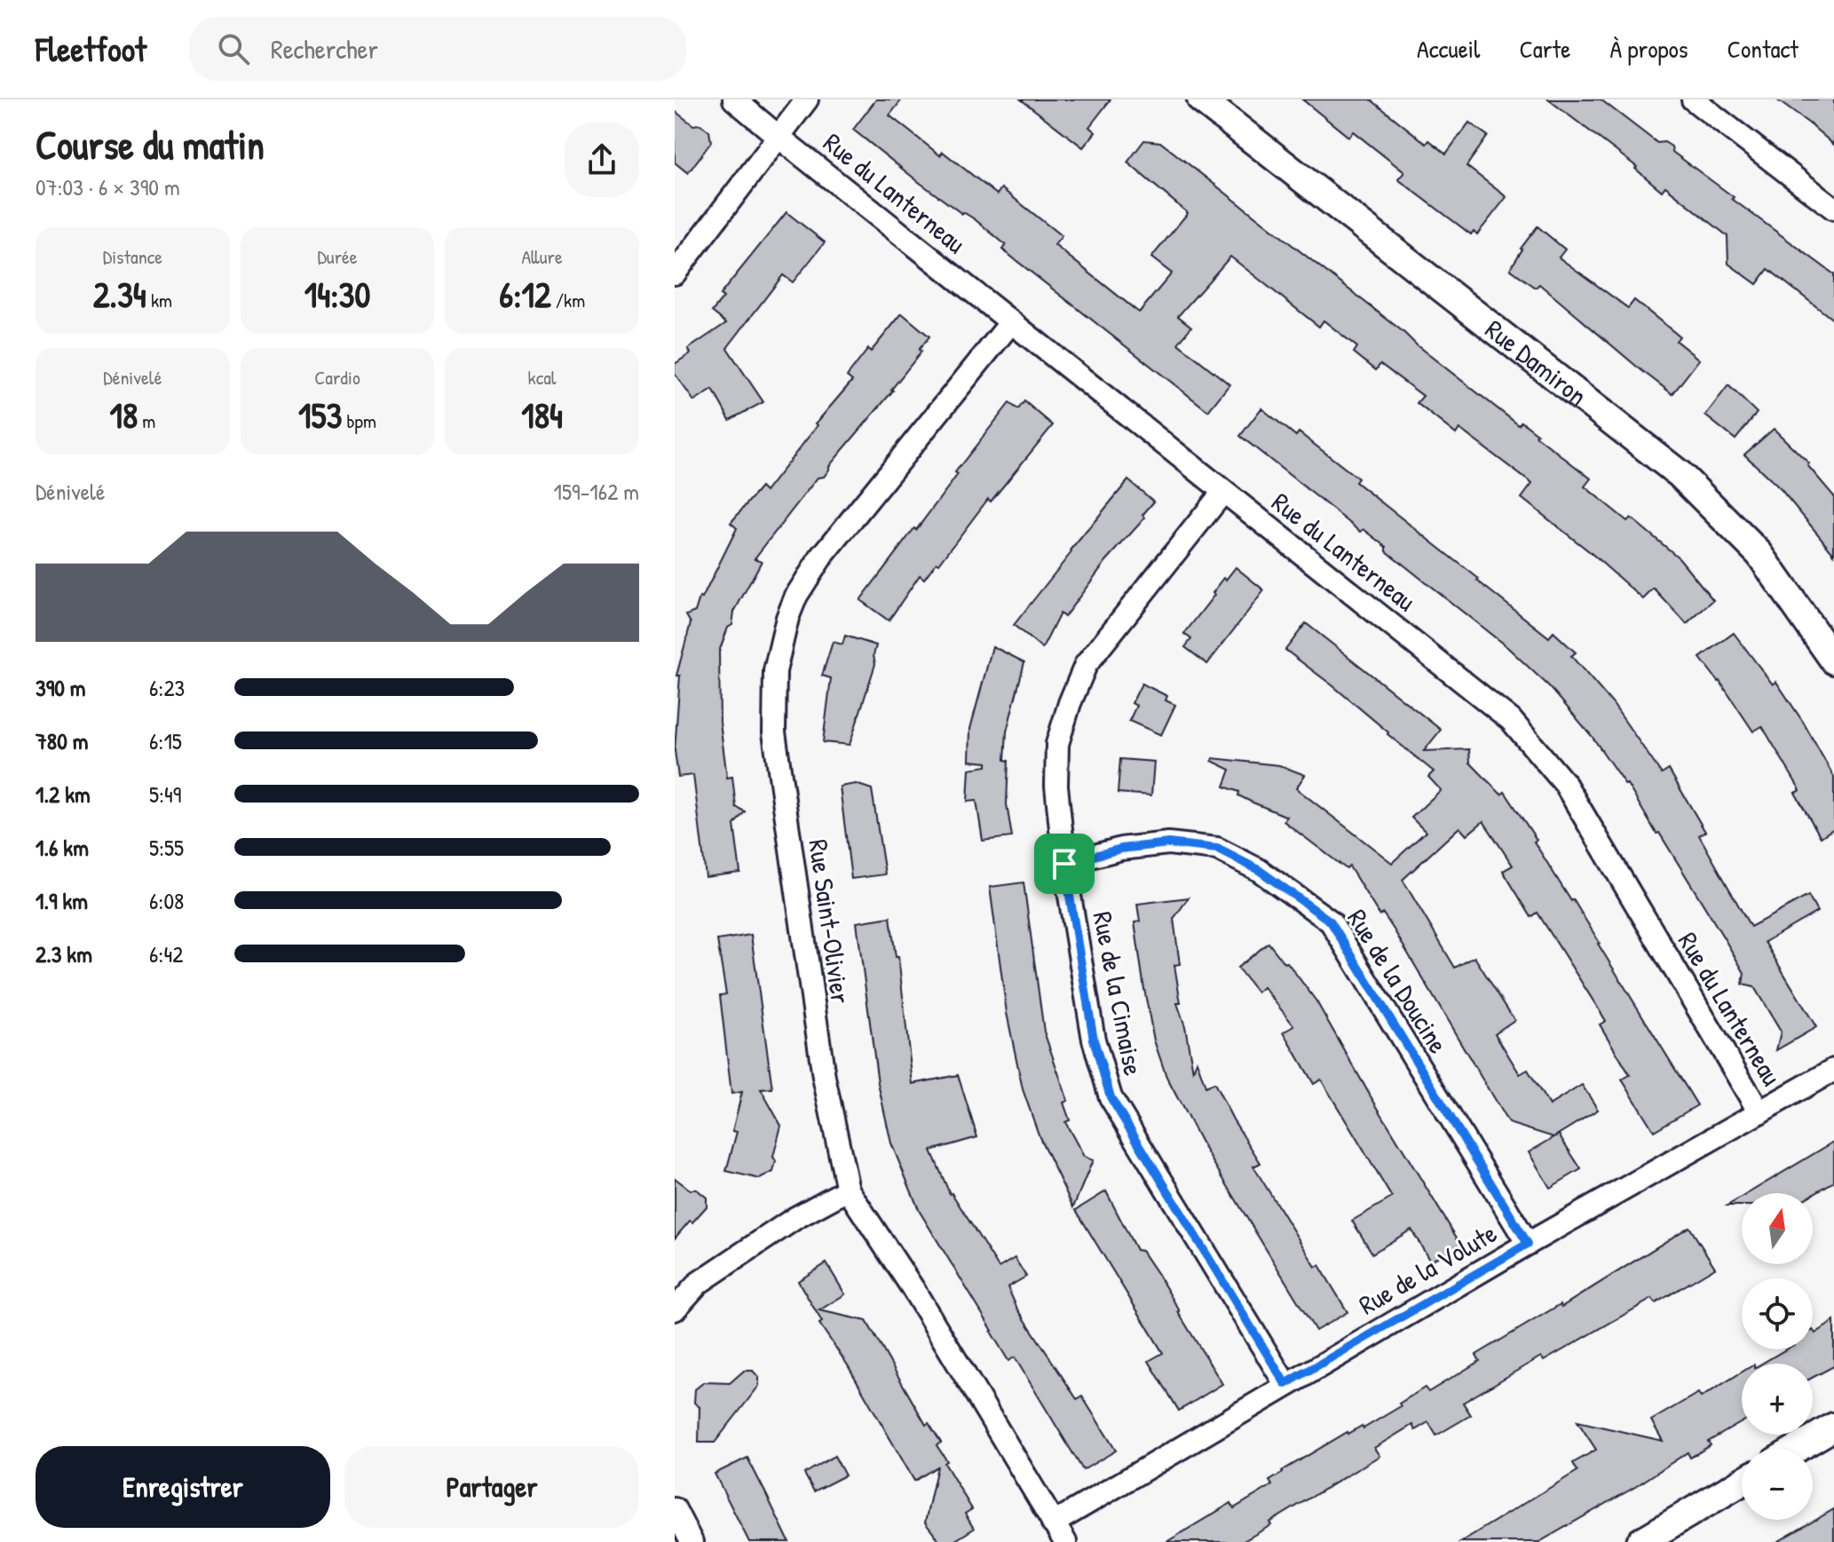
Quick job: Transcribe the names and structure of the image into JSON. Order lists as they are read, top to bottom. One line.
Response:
{"streets":{"street":["Rue du Lanterneau","Rue Damiron","Rue Saint-Olivier","Rue de la Doucine","Rue de la Cimaise","Rue de la Volute"]},"crossings":[["Rue du Lanterneau","Rue Saint-Olivier"],["Rue du Lanterneau","Rue de la Cimaise"],["Rue du Lanterneau","Rue de la Volute"],["Rue Saint-Olivier","Rue de la Volute"],["Rue de la Doucine","Rue de la Cimaise"],["Rue de la Doucine","Rue de la Volute"],["Rue de la Cimaise","Rue de la Volute"]],"north":"top","page":{"header":"Fleetfoot","search":"Rechercher","nav":["Accueil","Carte","À propos","Contact"],"heading":["Course du matin","07:03 · 6 × 390 m"],"stats":[["Distance","2.34 km"],["Durée","14:30"],["Allure","6:12 /km"],["Dénivelé","18 m"],["Cardio","153 bpm"],["kcal","184"]],"chart":["Dénivelé","159–162 m"],"list":[{"name":"390 m","note":"6:23"},{"name":"780 m","note":"6:15"},{"name":"1.2 km","note":"5:49"},{"name":"1.6 km","note":"5:55"},{"name":"1.9 km","note":"6:08"},{"name":"2.3 km","note":"6:42"}],"map_buttons":["+","−"],"buttons":["Enregistrer","Partager"]}}
